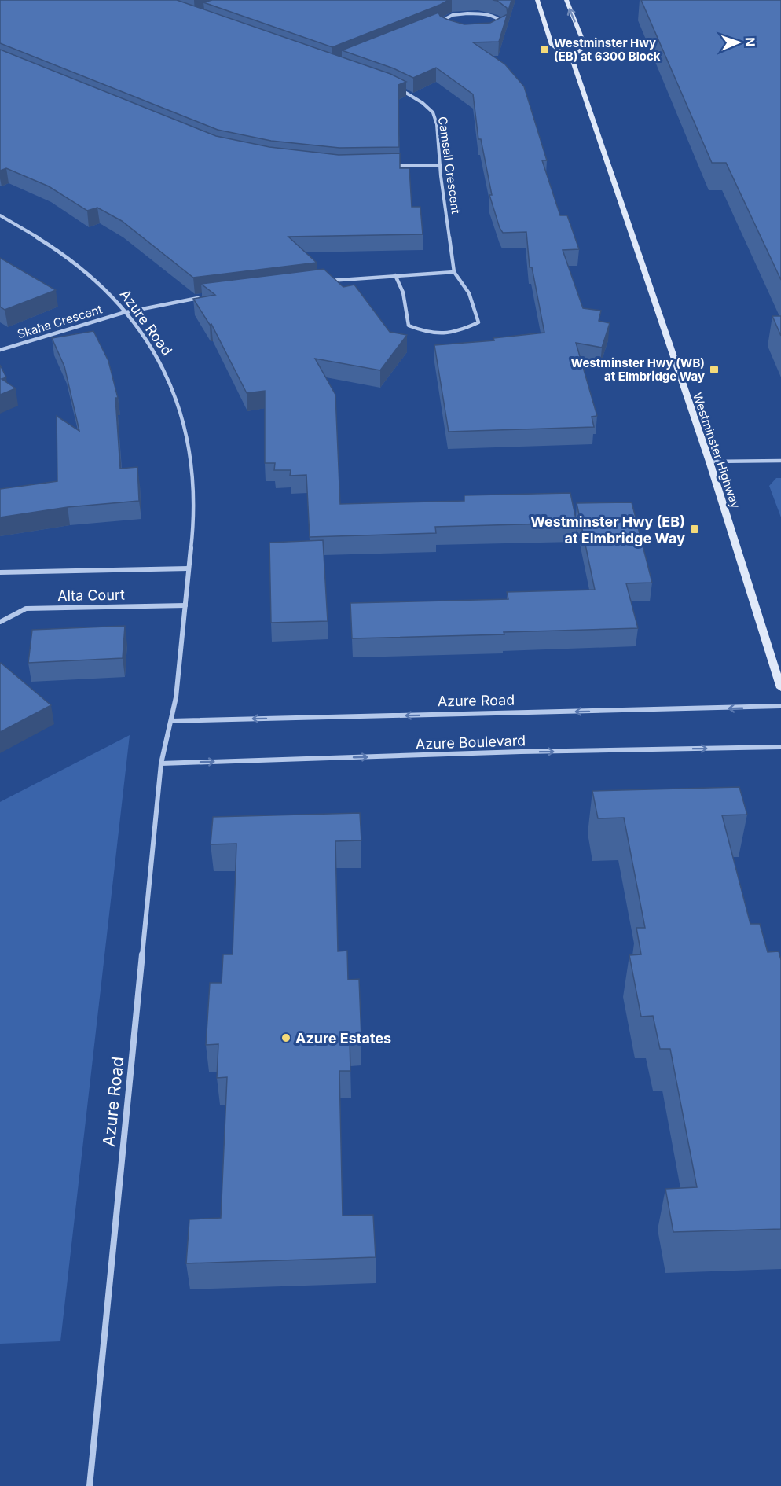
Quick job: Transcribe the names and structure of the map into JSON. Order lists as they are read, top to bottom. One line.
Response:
{"streets":{"main road":["Westminster Highway"],"street":["Camsell Crescent","Skaha Crescent","Azure Road","Alta Court","Azure Boulevard"]},"crossings":[["Skaha Crescent","Azure Road"],["Azure Road","Alta Court"],["Azure Road","Azure Boulevard"]],"one_way":["Azure Boulevard"],"places":{"transit":["Westminster Hwy (EB) at 6300 Block","Westminster Hwy (WB) at Elmbridge Way","Westminster Hwy (EB) at Elmbridge Way"],"other":["Azure Estates"]},"north":"right"}
